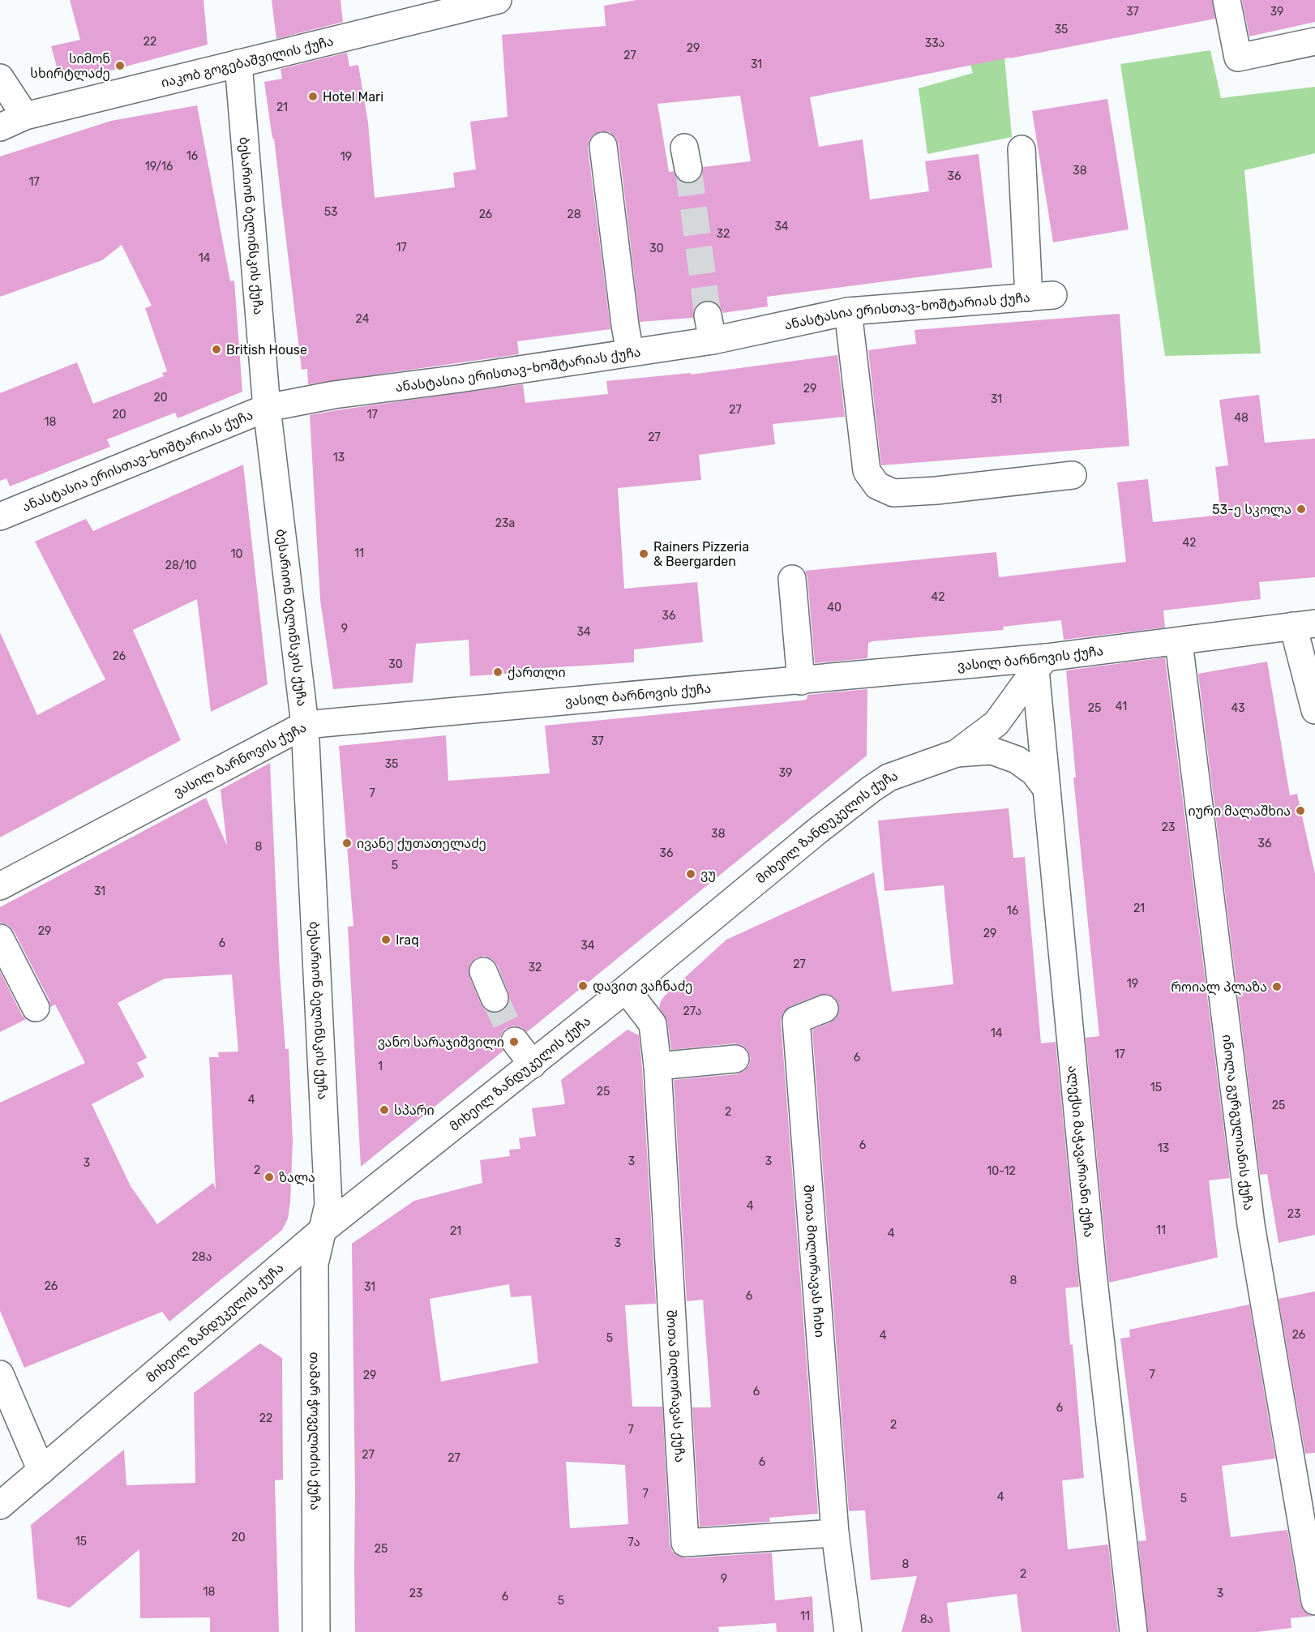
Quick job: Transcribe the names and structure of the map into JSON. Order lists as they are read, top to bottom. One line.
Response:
{"streets":{"street":["იაკობ გოგებაშვილის ქუჩა","ბესარიონ ბელინსკის ქუჩა","ანასტასია ერისთავ-ხოშტარიას ქუჩა","ვასილ ბარნოვის ქუჩა","მიხეილ ზანდუკელის ქუჩა","ინოლა გურგულიანის ქუჩა","ალექსი მაჭავარიანი ქუჩა","შოთა მილორავას ჩიხი","შოთა მილორავას ქუჩა","თამარ ჭოველიძის ქუჩა"]},"crossings":[["იაკობ გოგებაშვილის ქუჩა","ბესარიონ ბელინსკის ქუჩა"],["ბესარიონ ბელინსკის ქუჩა","ანასტასია ერისთავ-ხოშტარიას ქუჩა"],["ბესარიონ ბელინსკის ქუჩა","ვასილ ბარნოვის ქუჩა"],["ბესარიონ ბელინსკის ქუჩა","მიხეილ ზანდუკელის ქუჩა"],["ბესარიონ ბელინსკის ქუჩა","თამარ ჭოველიძის ქუჩა"],["ვასილ ბარნოვის ქუჩა","მიხეილ ზანდუკელის ქუჩა"],["ვასილ ბარნოვის ქუჩა","ინოლა გურგულიანის ქუჩა"],["ვასილ ბარნოვის ქუჩა","ალექსი მაჭავარიანი ქუჩა"],["მიხეილ ზანდუკელის ქუჩა","ალექსი მაჭავარიანი ქუჩა"],["მიხეილ ზანდუკელის ქუჩა","შოთა მილორავას ქუჩა"],["მიხეილ ზანდუკელის ქუჩა","თამარ ჭოველიძის ქუჩა"],["შოთა მილორავას ჩიხი","შოთა მილორავას ქუჩა"]],"places":["სიმონ სხირტლაძე","Hotel Mari","British House","53-ე სკოლა","Rainers Pizzeria & Beergarden","ქართლი","იური მალაშხია","ივანე ქუთათელაძე","ვუ","Iraq","დავით ვაჩნაძე","როიალ პლაზა","ვანო სარაჯიშვილი","სპარი","ზალა"],"house_numbers":["37","39","35","22","33ა","29","27","31","21","16","19","19/16","38","36","17","53","26","28","34","32","17","30","14","24","29","20","31","27","20","17","48","18","27","13","23a","42","11","10","28/10","42","40","36","9","34","26","30","41","25","43","37","35","39","7","23","38","36","8","36","5","31","21","16","29","29","6","34","27","32","19","27ა","14","17","6","1","15","25","4","25","2","6","13","3","3","3","2","10-12","4","23","11","21","4","3","28ა","8","26","31","6","26","4","5","7","29","6","6","22","2","7","27","27","6","7","4","5","20","15","7ა","25","8","2","9","18","23","3","6","5","11","8ა"]}
